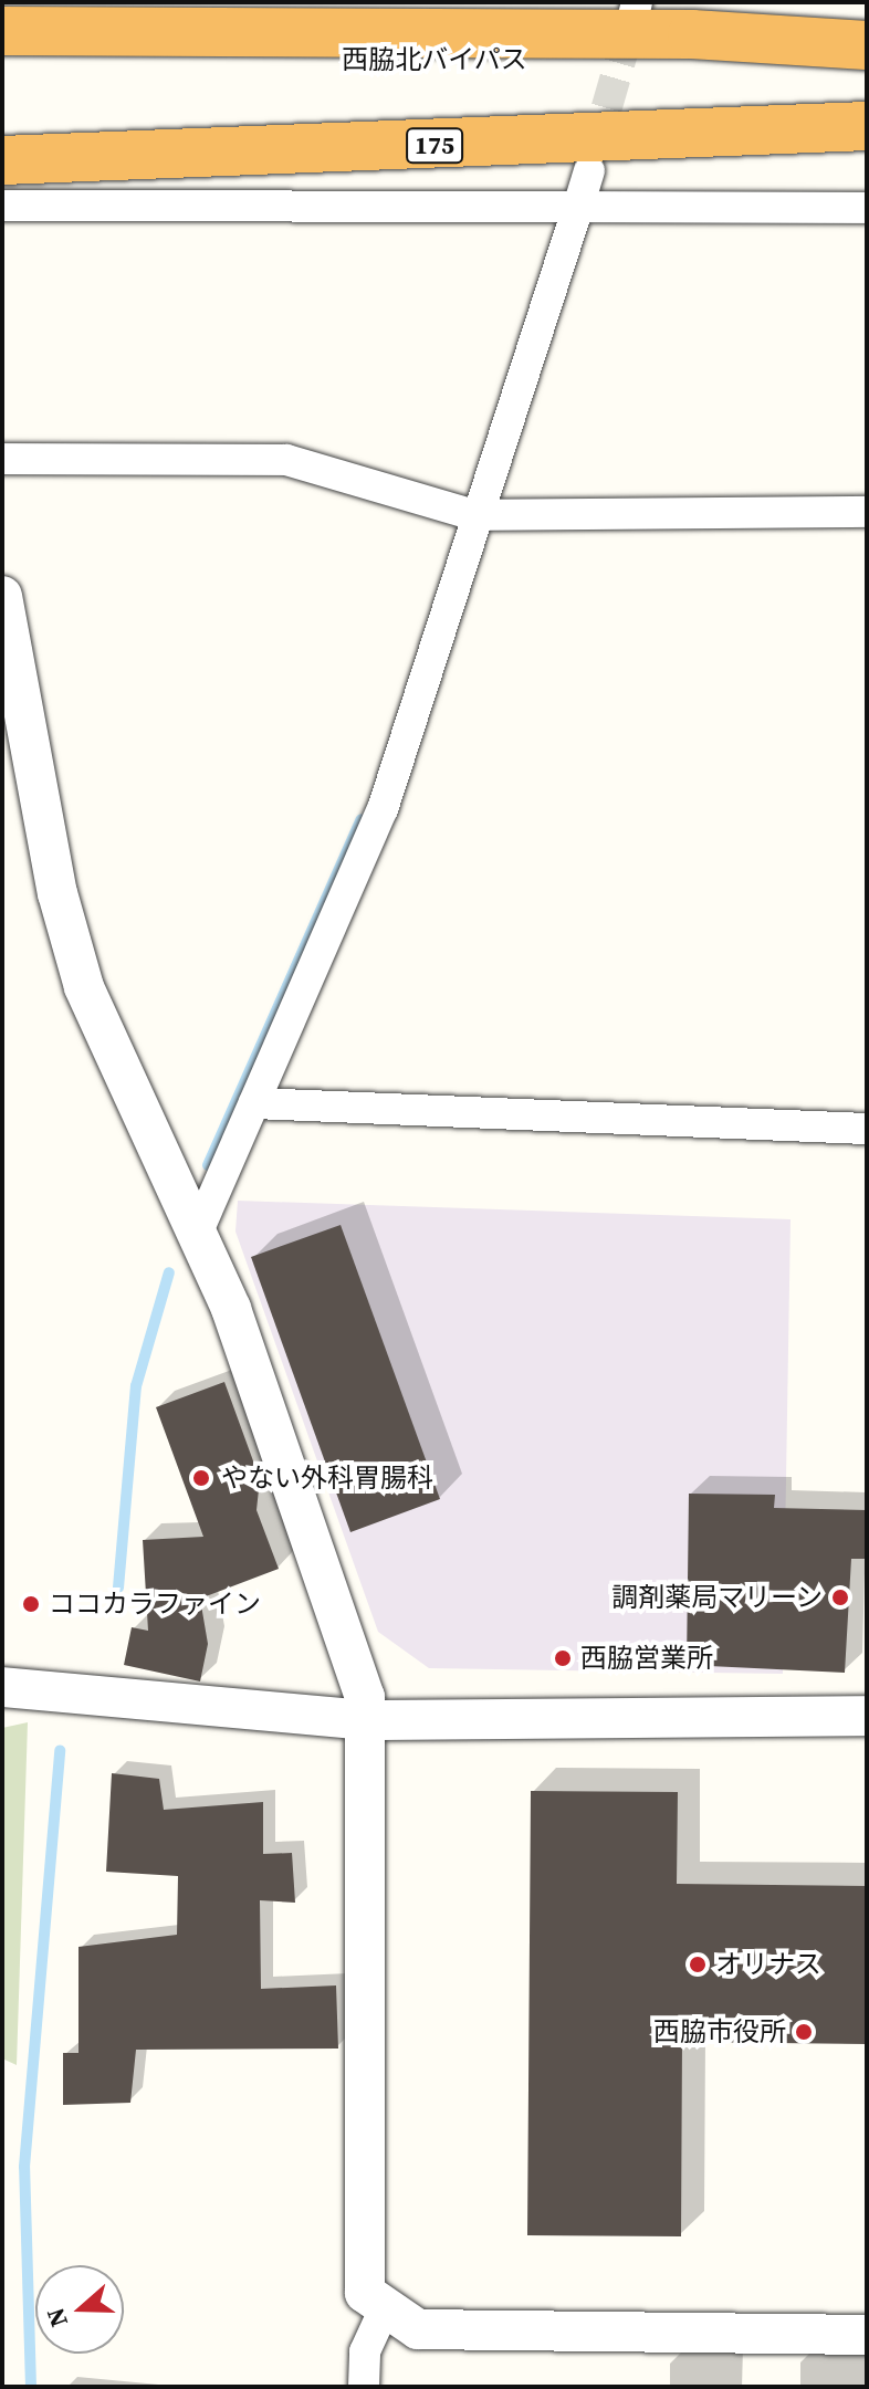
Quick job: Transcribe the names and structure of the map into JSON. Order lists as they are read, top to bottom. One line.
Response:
{"streets":{"highway":["西脇北バイパス","175"]},"places":["やない外科胃腸科","調剤薬局マリーン","ココカラファイン","西脇営業所","オリナス","西脇市役所"],"north":"left"}
